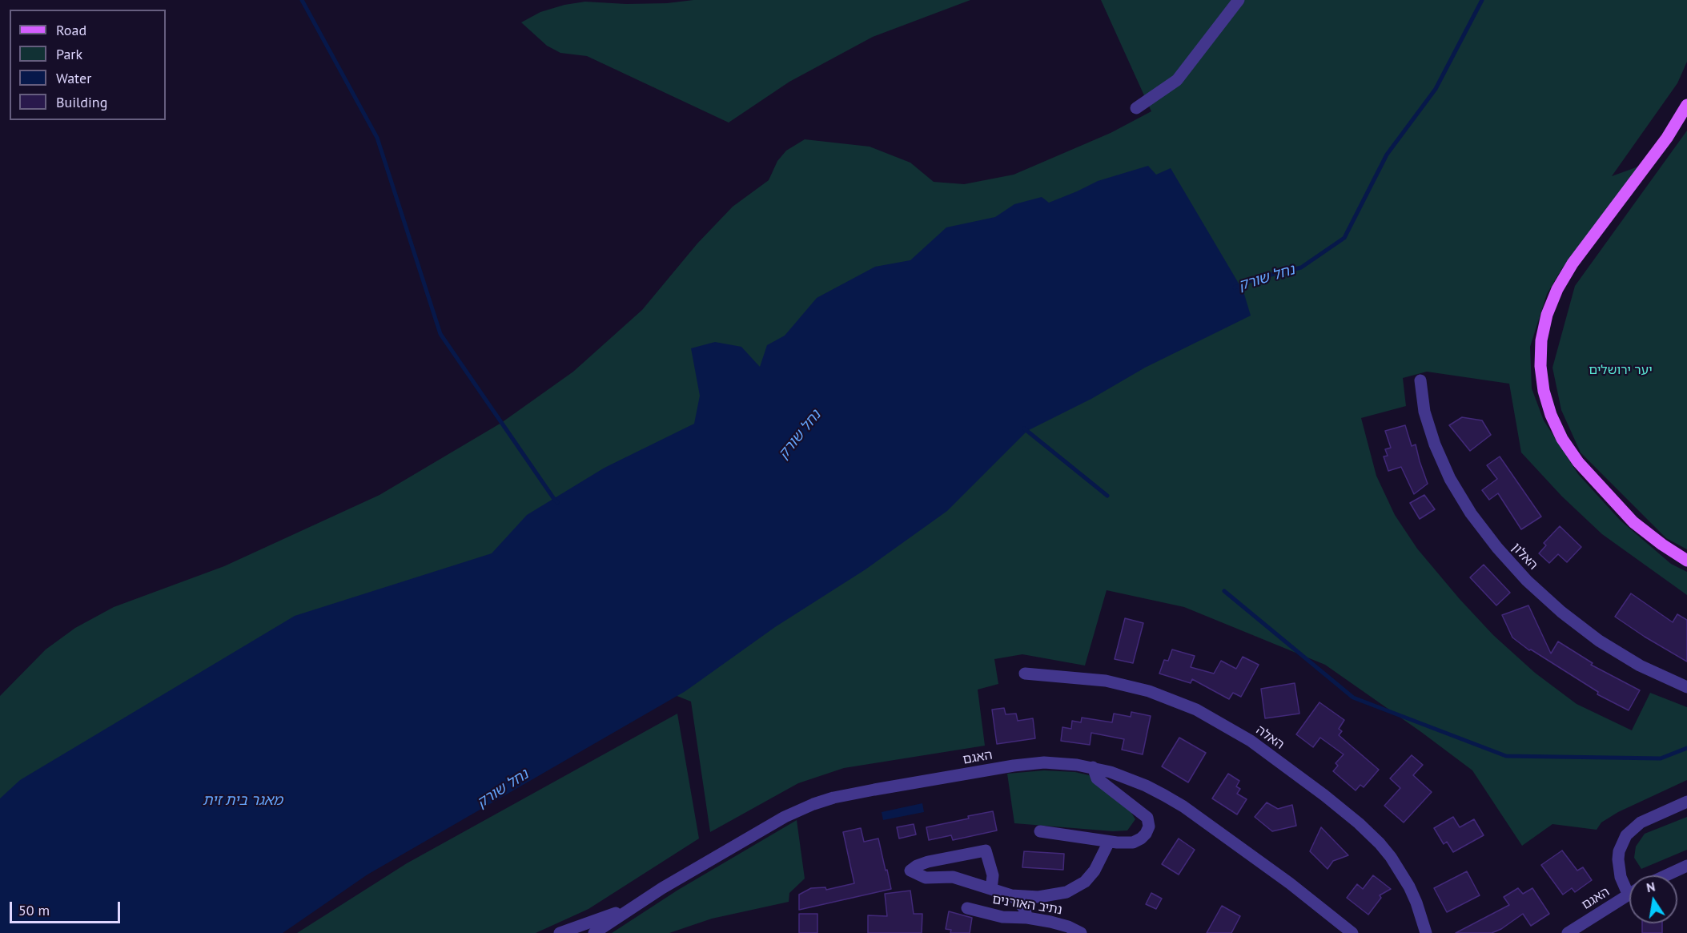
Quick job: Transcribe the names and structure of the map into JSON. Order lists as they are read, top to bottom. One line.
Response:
{"streets":{"street":["האלון","האלה","האגם","נתיב האורנים"]},"water":["נחל שורק","מאגר בית זית"],"parks":["יער ירושלים"],"legend":["Road","Park","Water","Building"],"scale_bar":"50 m","north":"top"}
